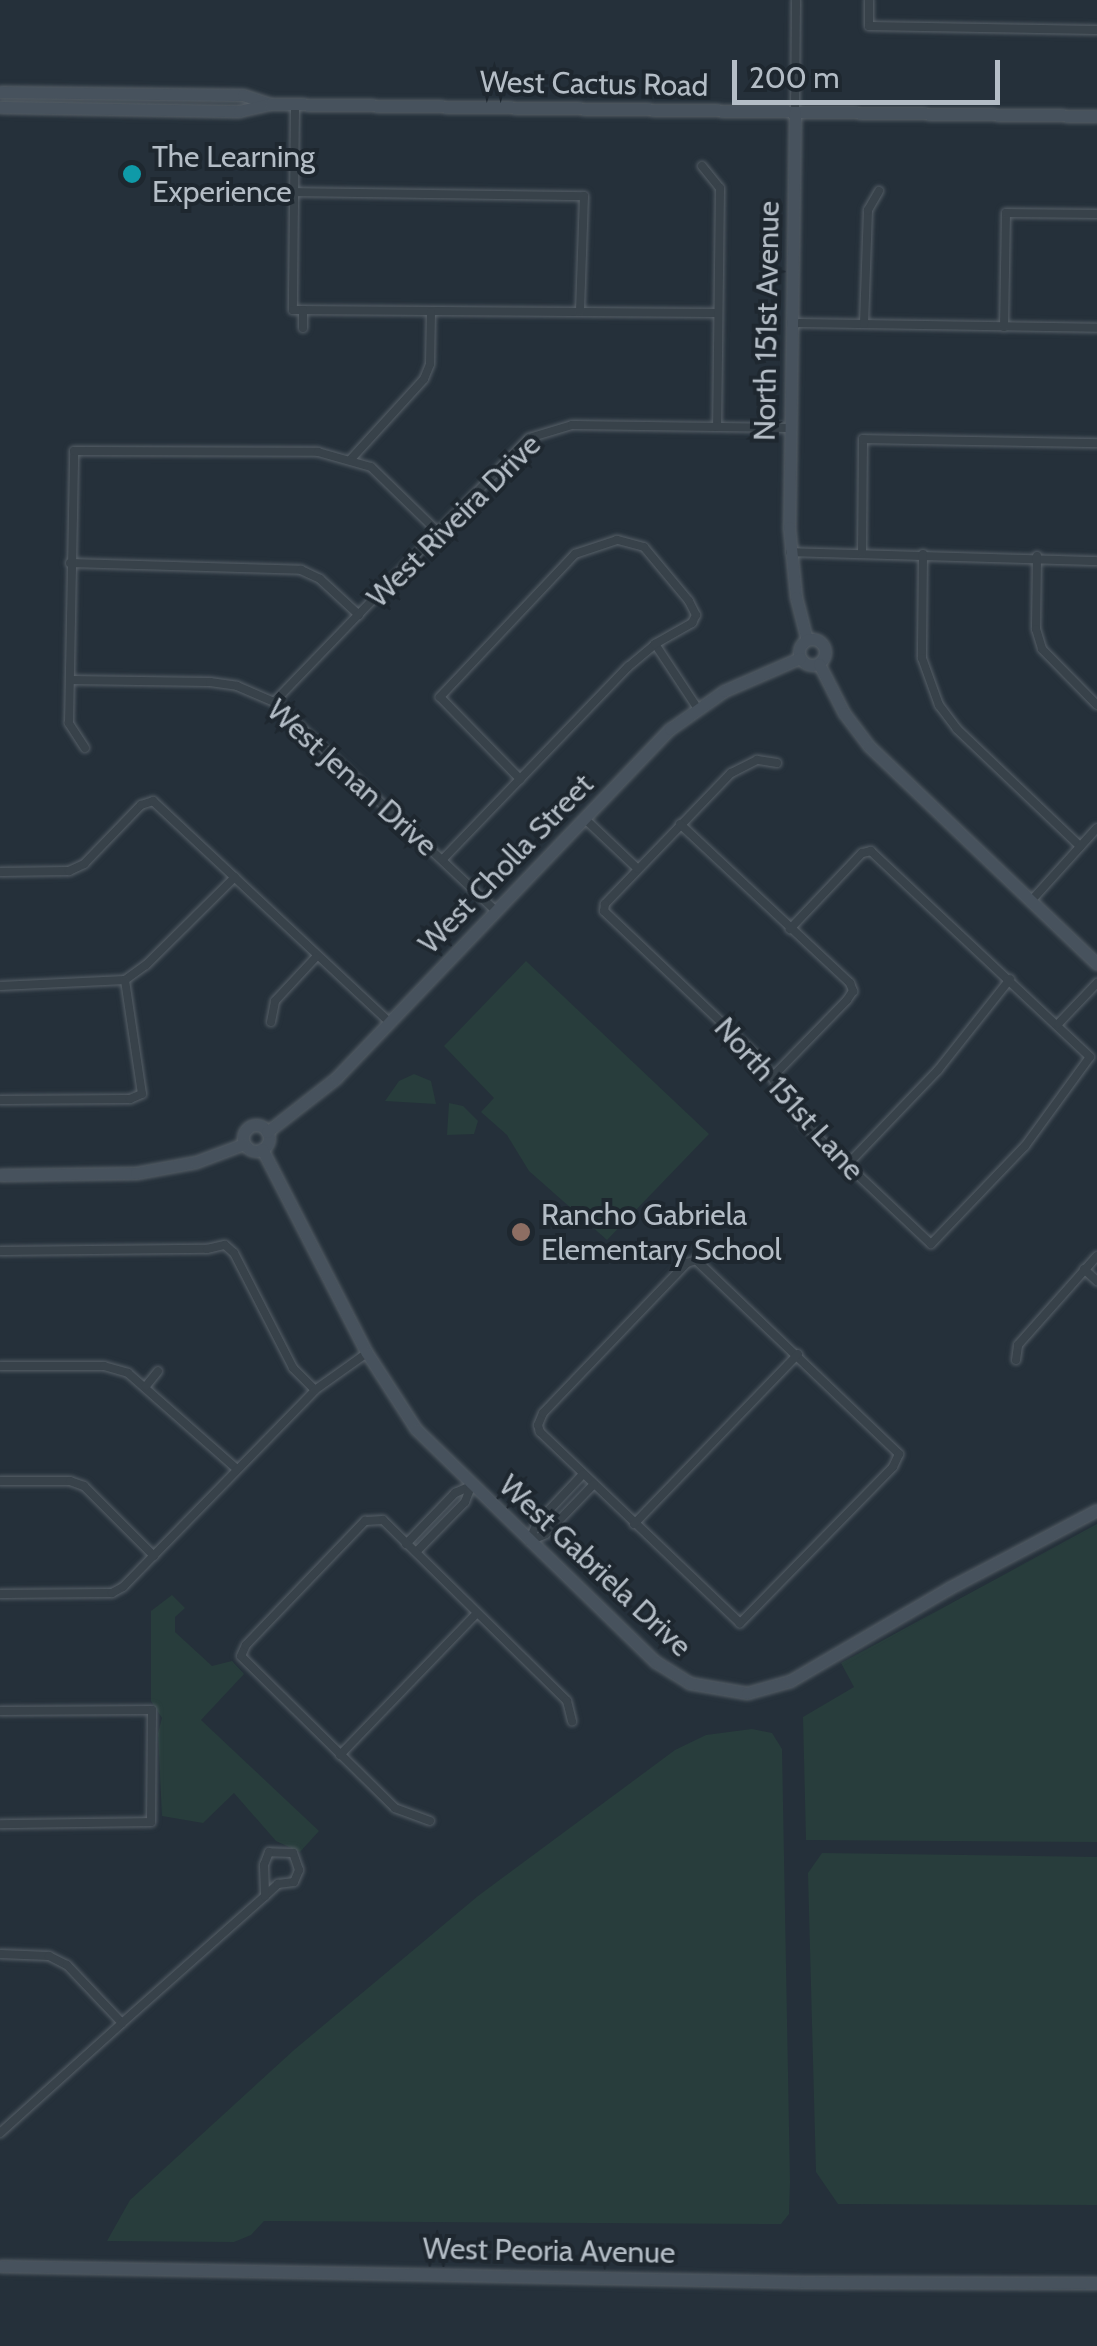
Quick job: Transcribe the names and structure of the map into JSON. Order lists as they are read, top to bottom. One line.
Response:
{"streets":{"street":["West Cactus Road","North 151st Avenue","West Riveira Drive","West Jenan Drive","West Cholla Street","North 151st Lane","West Gabriela Drive","West Peoria Avenue"]},"crossings":[["West Cactus Road","North 151st Avenue"],["North 151st Avenue","West Riveira Drive"],["North 151st Avenue","West Cholla Street"],["West Riveira Drive","West Jenan Drive"],["West Jenan Drive","West Cholla Street"],["West Cholla Street","West Gabriela Drive"]],"places":["The Learning Experience","Rancho Gabriela Elementary School"],"scale_bar":"200 m"}
